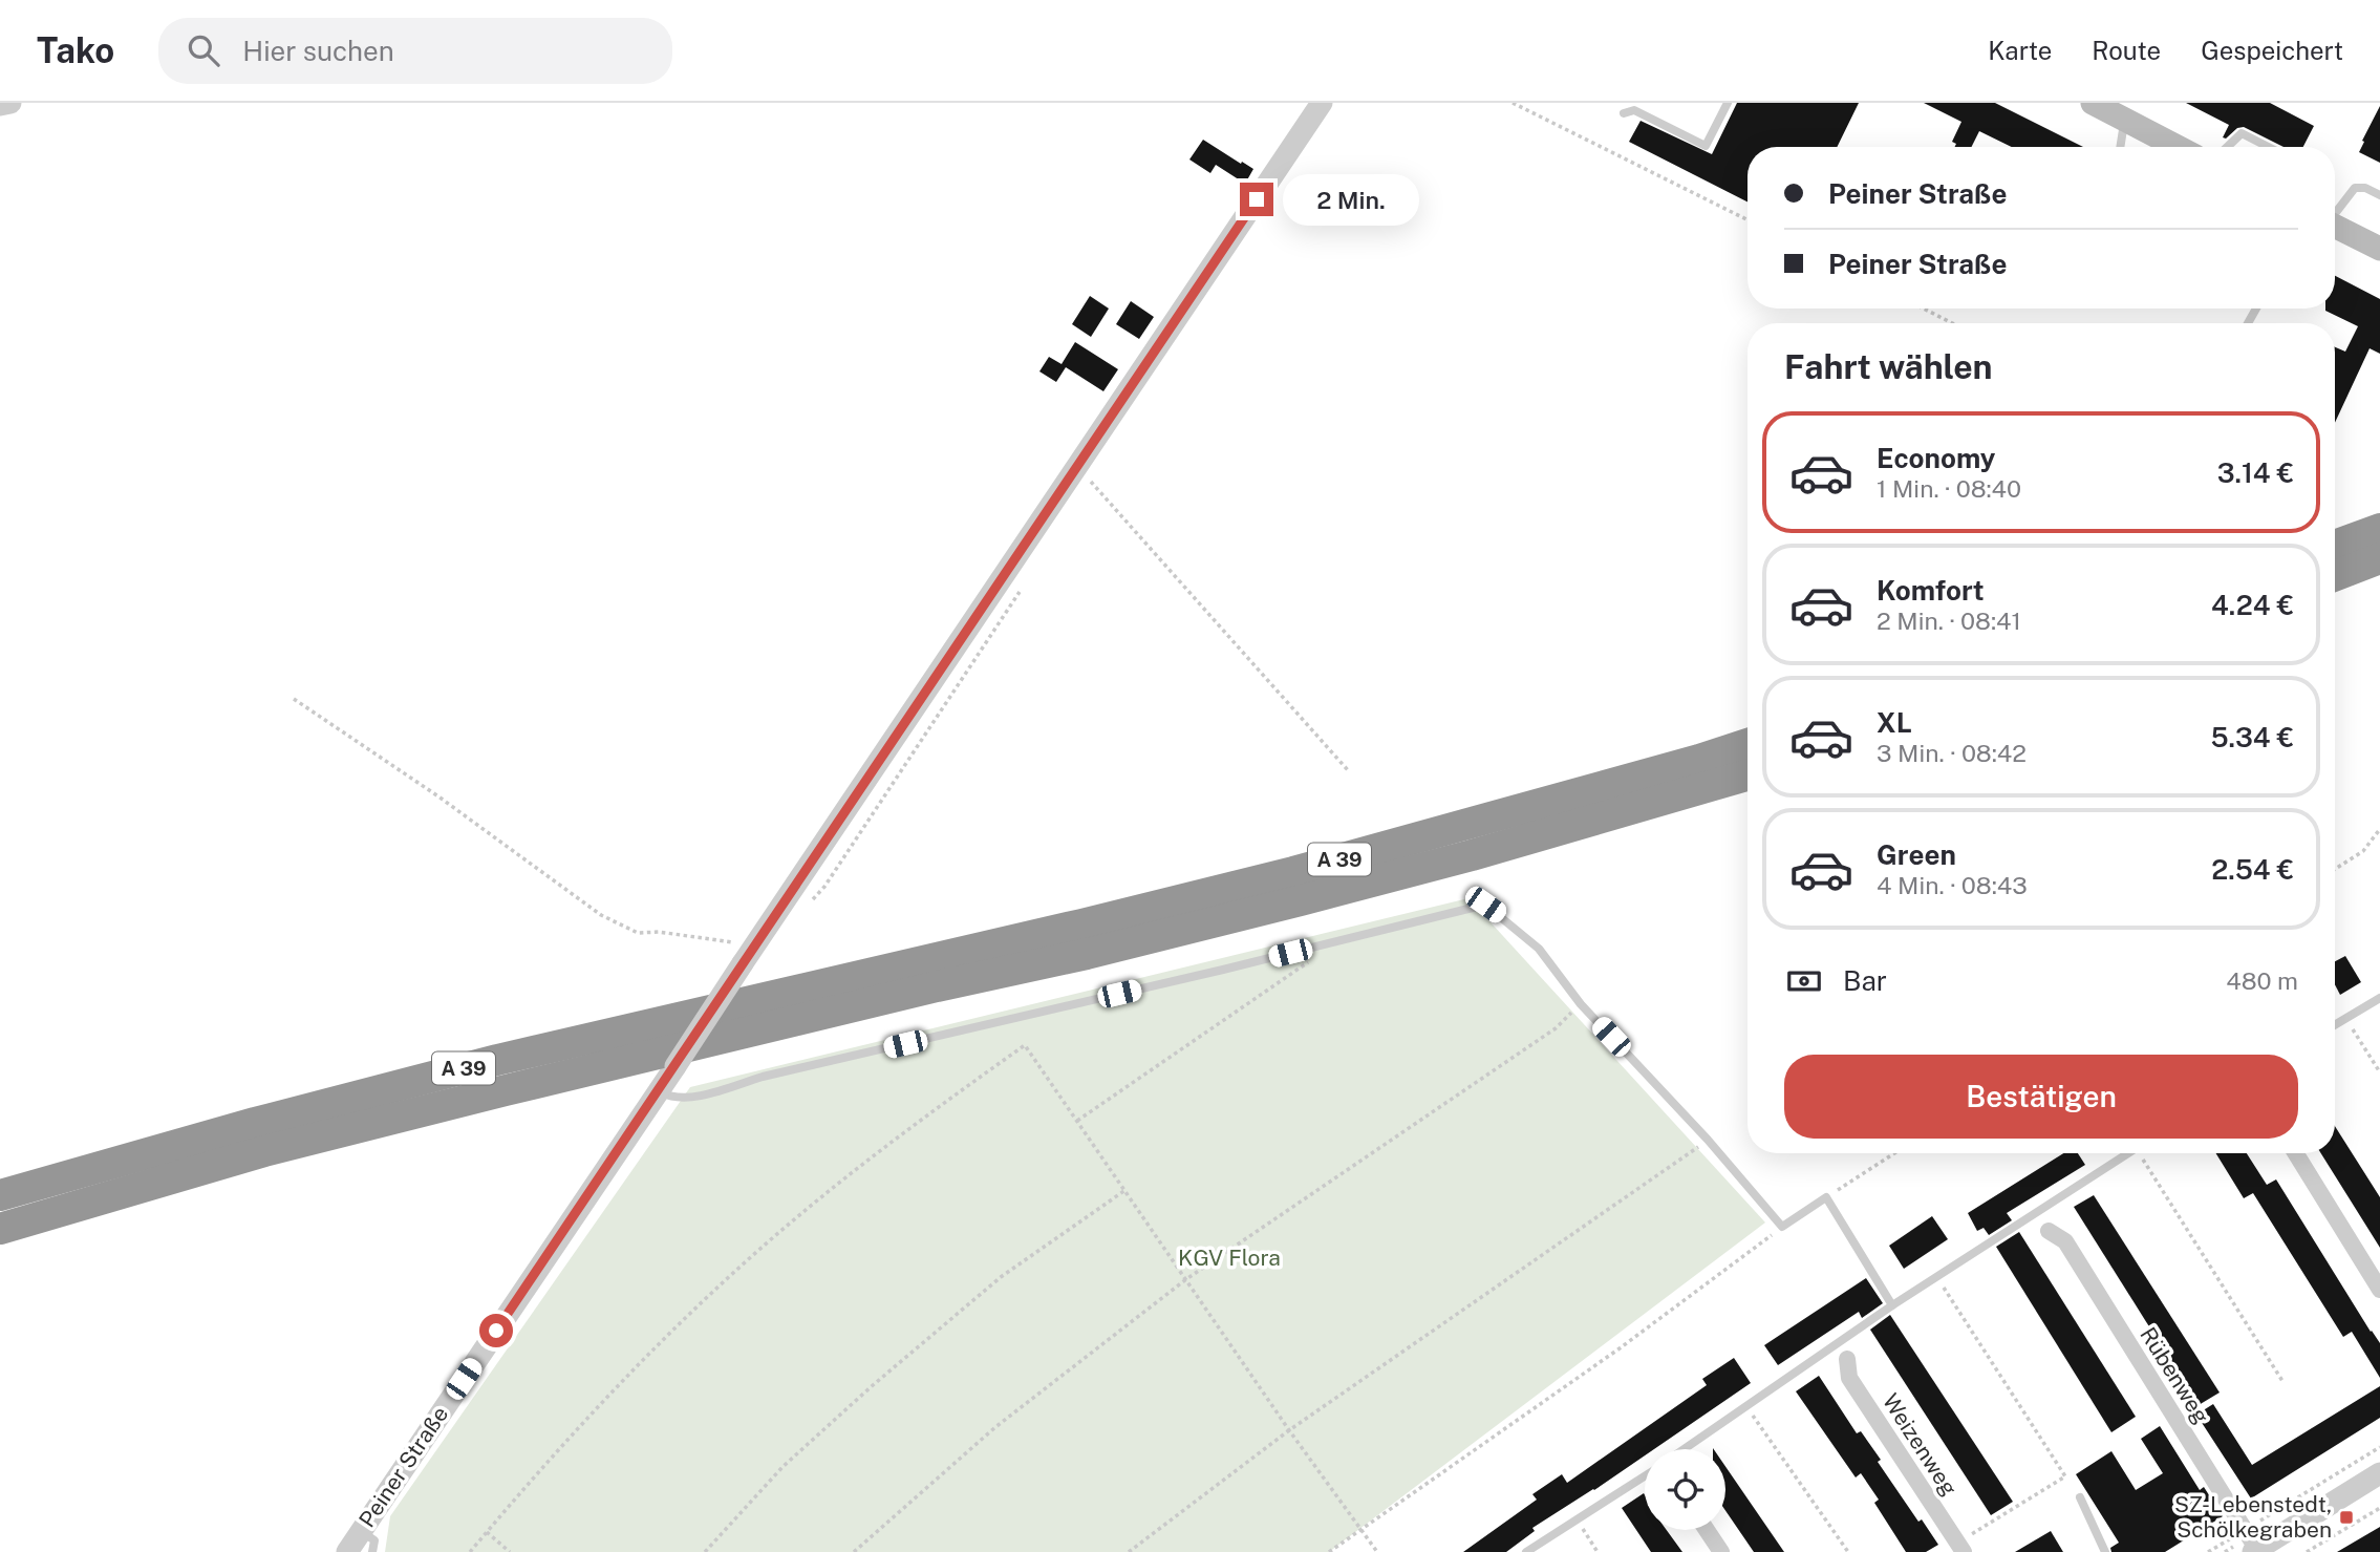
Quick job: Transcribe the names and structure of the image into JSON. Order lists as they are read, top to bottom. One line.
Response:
{"streets":{"highway":["A 39"],"street":["Rübenweg","Weizenweg","Peiner Straße"]},"parks":["KGV Flora"],"places":{"transit":["SZ-Lebenstedt, Schölkegraben"]},"page":{"header":"Tako","search":"Hier suchen","nav":["Karte","Route","Gespeichert"],"banner":["Peiner Straße","Peiner Straße"],"bubble":"2 Min.","heading":"Fahrt wählen","list":[{"name":"Economy","note":"1 Min. · 08:40","value":"3.14 €"},{"name":"Komfort","note":"2 Min. · 08:41","value":"4.24 €"},{"name":"XL","note":"3 Min. · 08:42","value":"5.34 €"},{"name":"Green","note":"4 Min. · 08:43","value":"2.54 €"}],"pay":["Bar","480 m"],"buttons":"Bestätigen"}}
